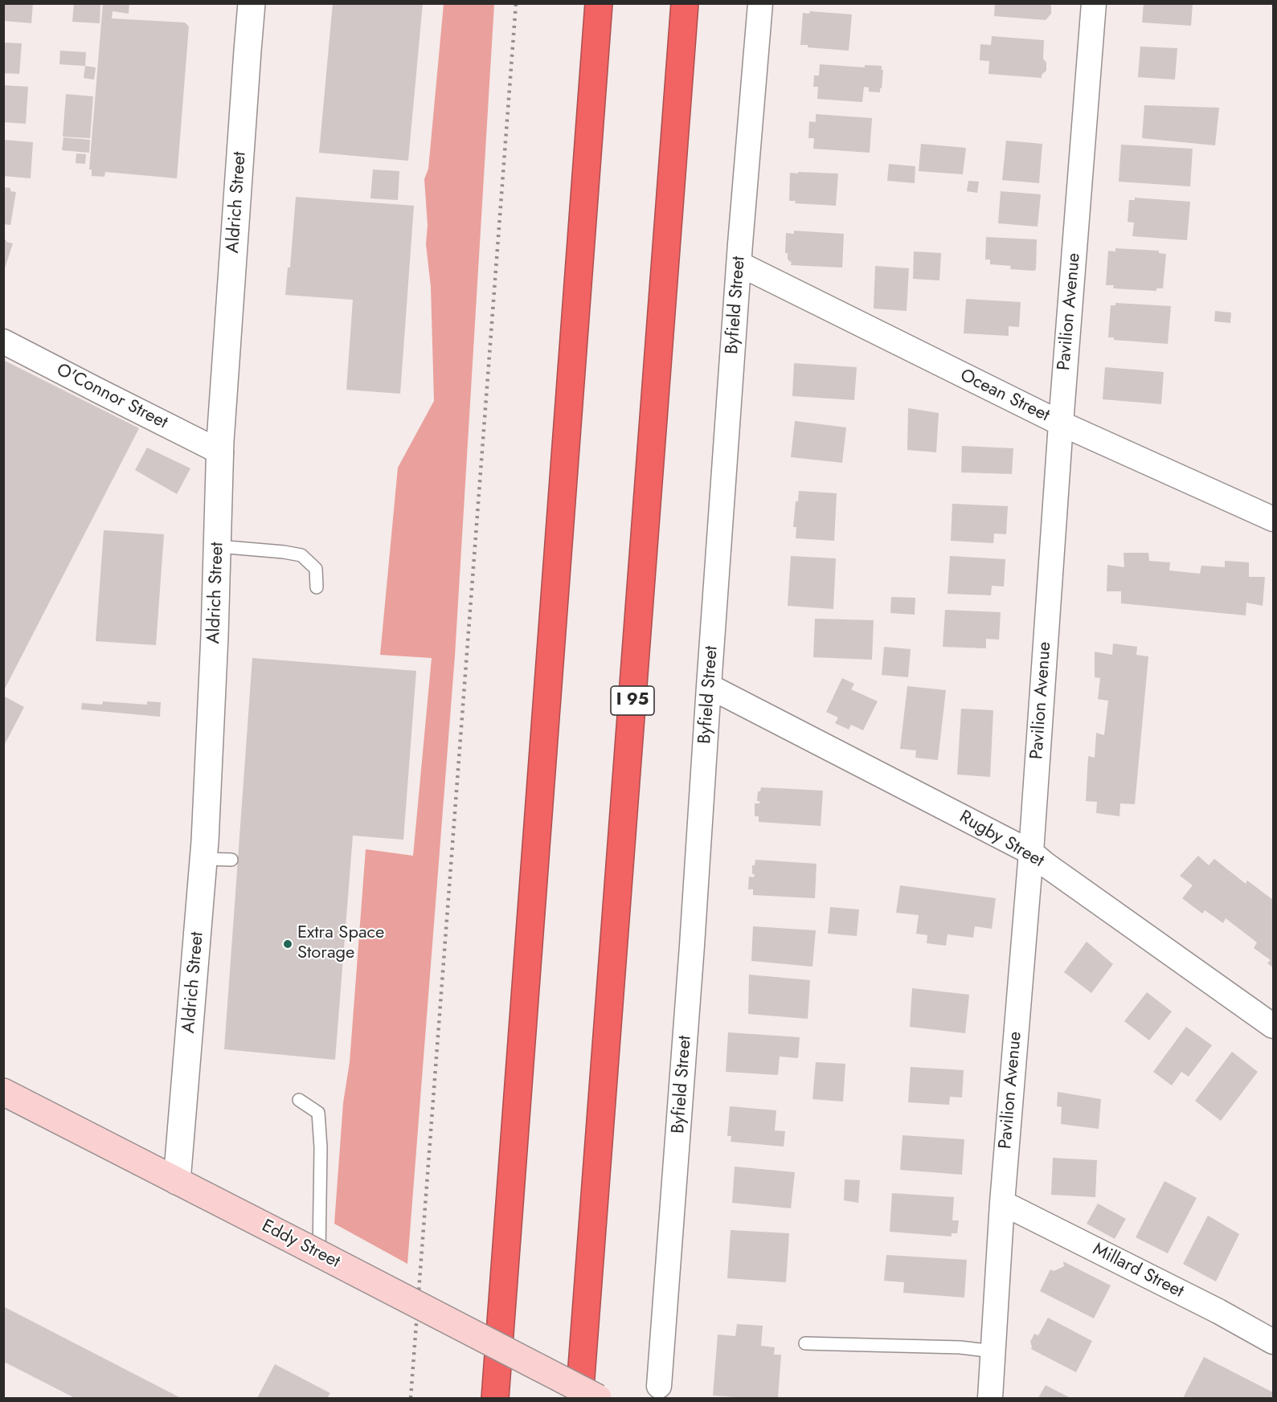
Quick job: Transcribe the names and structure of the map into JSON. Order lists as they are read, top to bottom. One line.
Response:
{"streets":{"highway":["I 95"],"main road":["Eddy Street"],"street":["Aldrich Street","Byfield Street","Pavilion Avenue","Ocean Street","O'Connor Street","Rugby Street","Millard Street"]},"crossings":[["Aldrich Street","O'Connor Street"],["Aldrich Street","Eddy Street"],["Byfield Street","Ocean Street"],["Byfield Street","Rugby Street"],["Pavilion Avenue","Ocean Street"],["Pavilion Avenue","Rugby Street"],["Pavilion Avenue","Millard Street"]],"places":["Extra Space Storage"]}
